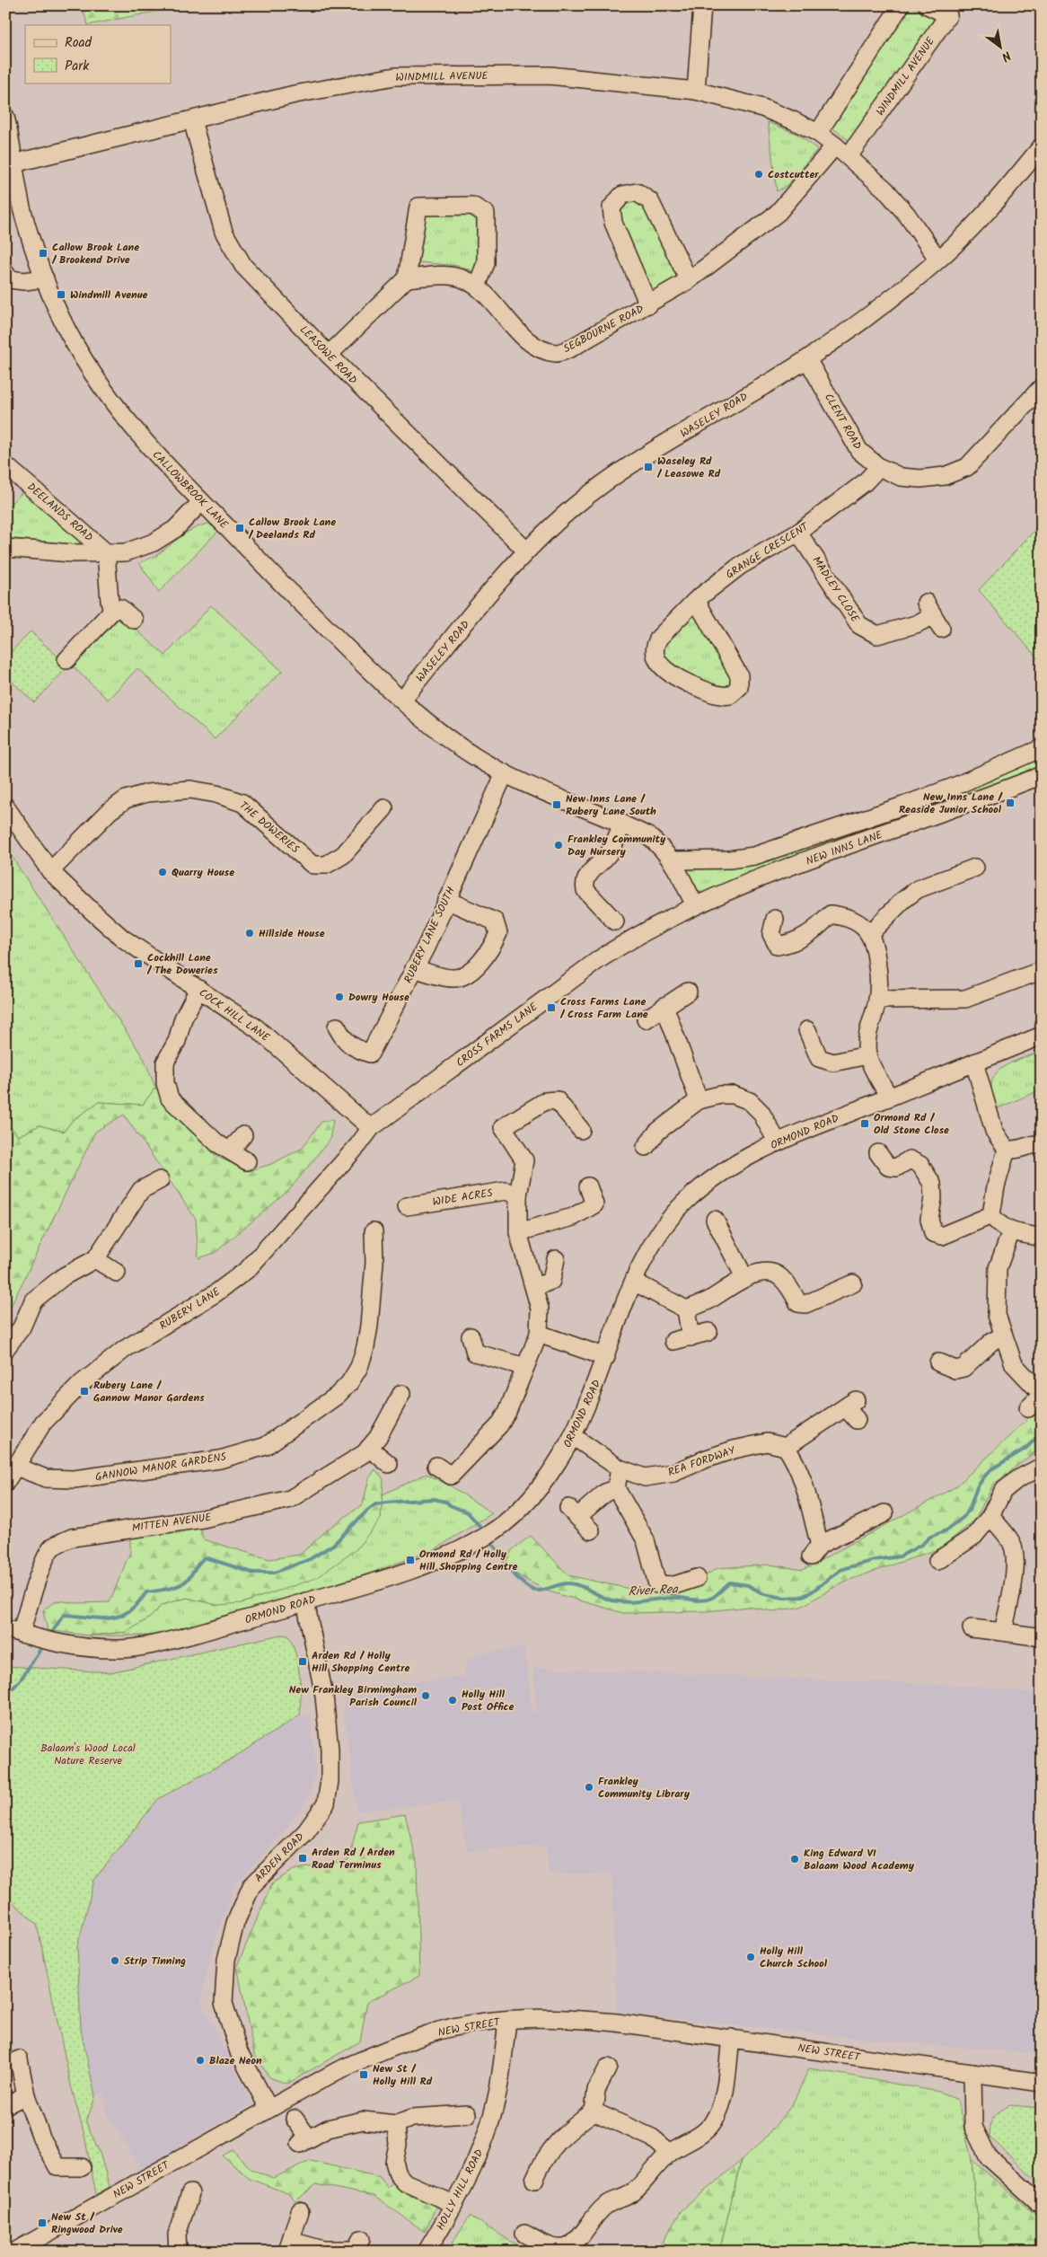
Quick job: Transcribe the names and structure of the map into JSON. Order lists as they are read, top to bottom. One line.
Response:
{"streets":{"street":["WINDMILL AVENUE","SEGBOURNE ROAD","LEASOWE ROAD","WASELEY ROAD","CLENT ROAD","CALLOWBROOK LANE","DEELANDS ROAD","GRANGE CRESCENT","MADLEY CLOSE","THE DOWERIES","NEW INNS LANE","RUBERY LANE SOUTH","COCK HILL LANE","CROSS FARMS LANE","ORMOND ROAD","WIDE ACRES","RUBERY LANE","REA FORDWAY","GANNOW MANOR GARDENS","MITTEN AVENUE","ARDEN ROAD","NEW STREET","HOLLY HILL ROAD"]},"crossings":[["WINDMILL AVENUE","SEGBOURNE ROAD"],["WINDMILL AVENUE","LEASOWE ROAD"],["WINDMILL AVENUE","WASELEY ROAD"],["WINDMILL AVENUE","CALLOWBROOK LANE"],["LEASOWE ROAD","WASELEY ROAD"],["WASELEY ROAD","CLENT ROAD"],["WASELEY ROAD","CALLOWBROOK LANE"],["CLENT ROAD","GRANGE CRESCENT"],["CALLOWBROOK LANE","DEELANDS ROAD"],["CALLOWBROOK LANE","RUBERY LANE SOUTH"],["GRANGE CRESCENT","MADLEY CLOSE"],["THE DOWERIES","COCK HILL LANE"],["NEW INNS LANE","CROSS FARMS LANE"],["COCK HILL LANE","CROSS FARMS LANE"],["COCK HILL LANE","RUBERY LANE"],["CROSS FARMS LANE","RUBERY LANE"],["ORMOND ROAD","REA FORDWAY"],["ORMOND ROAD","MITTEN AVENUE"],["ORMOND ROAD","ARDEN ROAD"],["RUBERY LANE","GANNOW MANOR GARDENS"],["ARDEN ROAD","NEW STREET"],["NEW STREET","HOLLY HILL ROAD"]],"water":["River Rea"],"parks":["Balaam's Wood Local Nature Reserve"],"places":{"other":["Costcutter","Frankley Community Day Nursery","Quarry House","Hillside House","Dowry House","New Frankley Birmimgham Parish Council","Holly Hill Post Office","Frankley Community Library","King Edward VI Balaam Wood Academy","Holly Hill Church School","Strip Tinning","Blaze Neon"],"transit":["Callow Brook Lane / Brookend Drive","Windmill Avenue","Waseley Rd / Leasowe Rd","Callow Brook Lane / Deelands Rd","New Inns Lane / Reaside Junior School","New Inns Lane / Rubery Lane South","Cockhill Lane / The Doweries","Cross Farms Lane / Cross Farm Lane","Ormond Rd / Old Stone Close","Rubery Lane / Gannow Manor Gardens","Ormond Rd / Holly Hill Shopping Centre","Arden Rd / Holly Hill Shopping Centre","Arden Rd / Arden Road Terminus","New St / Holly Hill Rd","New St / Ringwood Drive"]},"legend":["Road","Park"],"north":"bottom right"}
